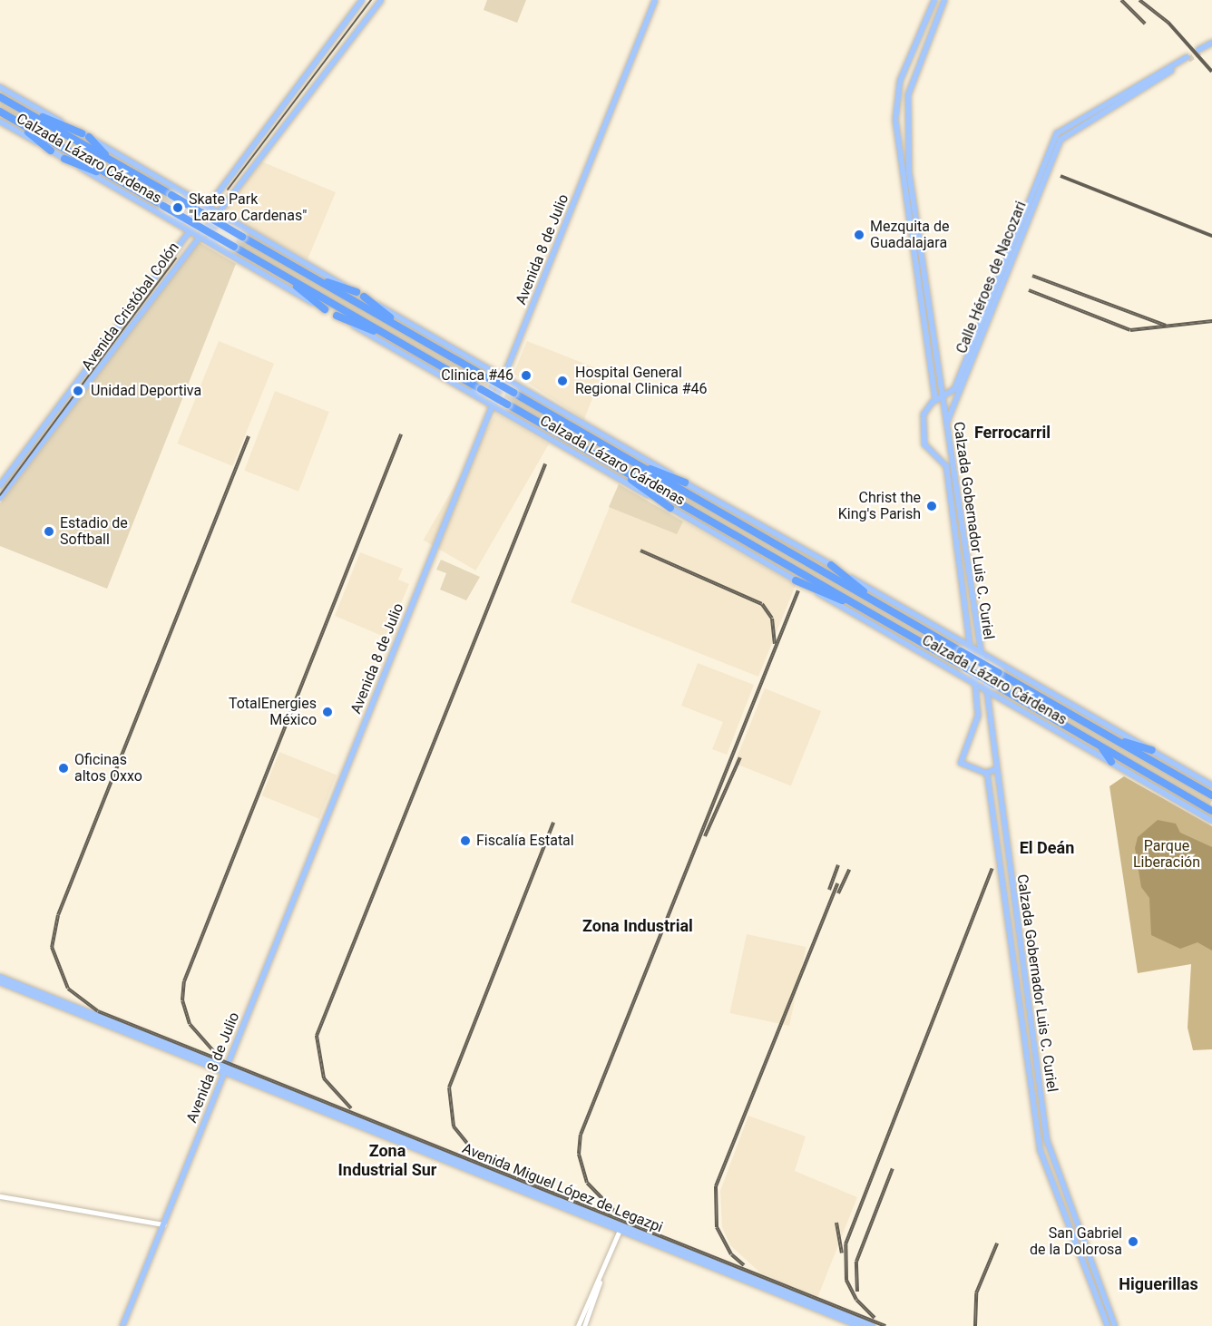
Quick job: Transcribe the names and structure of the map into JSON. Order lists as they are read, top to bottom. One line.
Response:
{"streets":{"highway":["Calzada Lázaro Cárdenas"],"main road":["Avenida 8 de Julio","Calle Héroes de Nacozari","Avenida Cristóbal Colón","Calzada Gobernador Luis C. Curiel","Avenida Miguel López de Legazpi"]},"crossings":[["Calzada Lázaro Cárdenas","Avenida 8 de Julio"],["Calzada Lázaro Cárdenas","Avenida Cristóbal Colón"],["Calzada Lázaro Cárdenas","Calzada Gobernador Luis C. Curiel"],["Avenida 8 de Julio","Avenida Miguel López de Legazpi"],["Calle Héroes de Nacozari","Calzada Gobernador Luis C. Curiel"]],"districts":["Ferrocarril","El Deán","Zona Industrial","Zona Industrial Sur","Higuerillas"],"parks":["Parque Liberación"],"places":["Skate Park \"Lazaro Cardenas\"","Mezquita de Guadalajara","Clinica #46","Hospital General Regional Clinica #46","Unidad Deportiva","Christ the King's Parish","Estadio de Softball","TotalEnergies México","Oficinas altos Oxxo","Fiscalía Estatal","San Gabriel de la Dolorosa"]}
